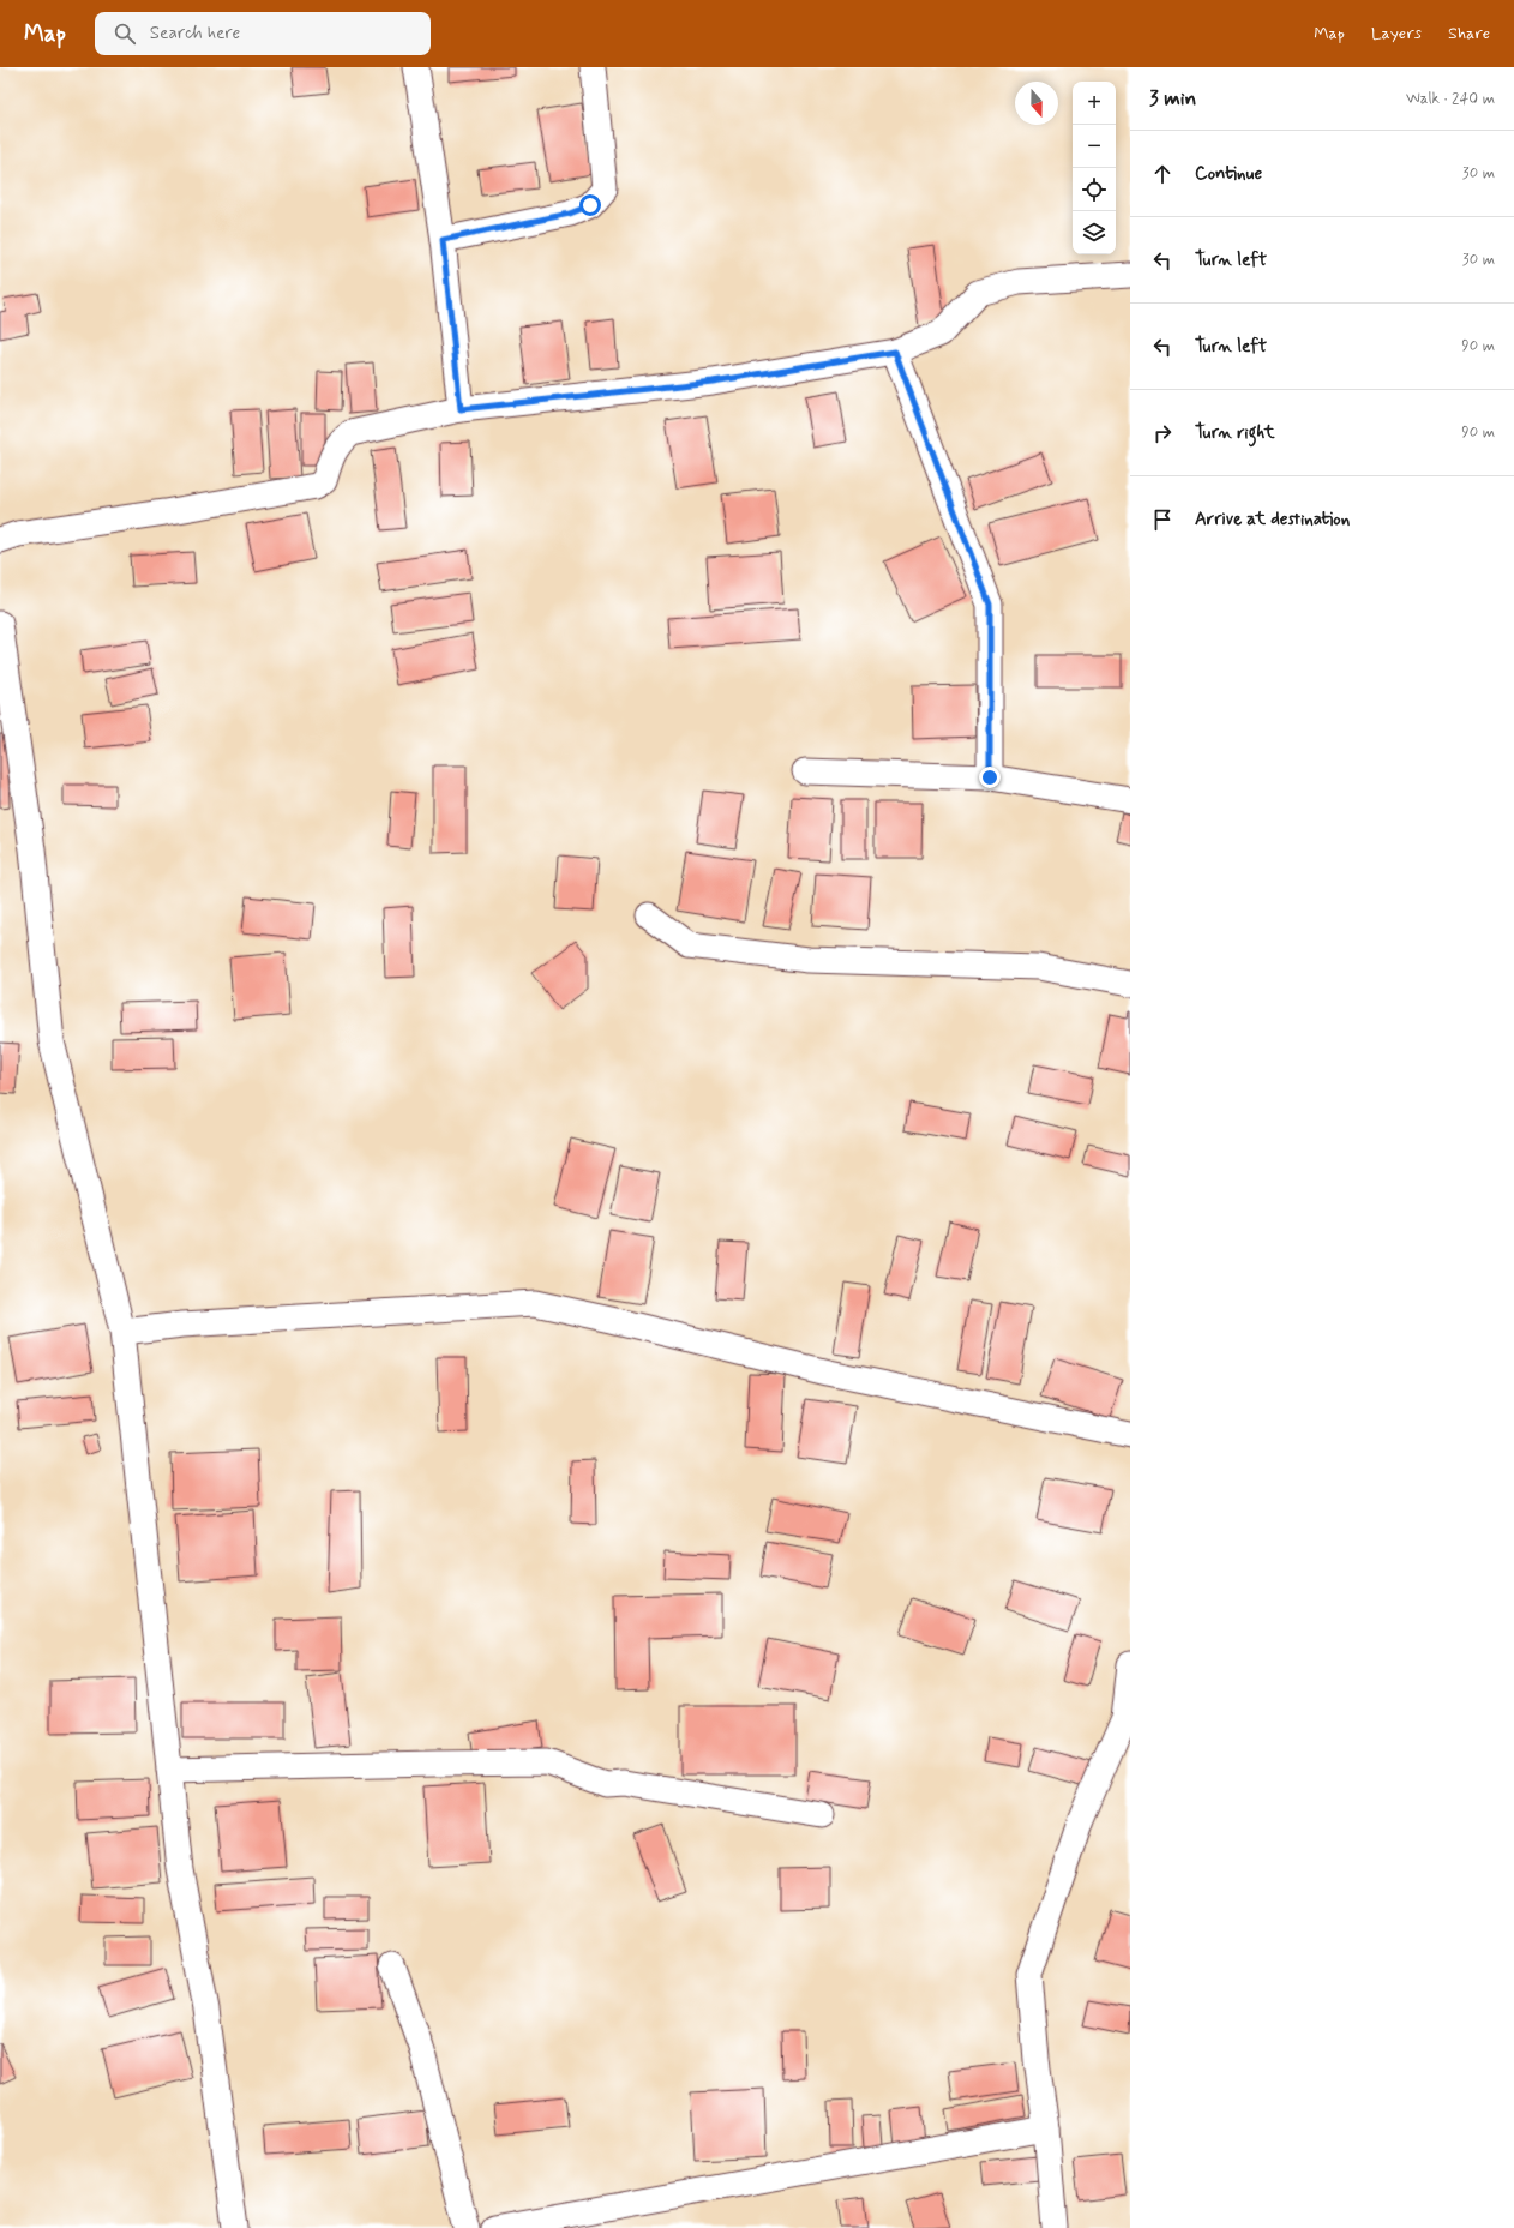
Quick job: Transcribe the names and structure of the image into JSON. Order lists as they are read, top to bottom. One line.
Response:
{"north":"bottom","page":{"header":"Map","search":"Search here","nav":["Map","Layers","Share"],"heading":["3 min","Walk · 240 m"],"map_buttons":["+","−"],"list":[["Continue","30 m"],["Turn left","30 m"],["Turn left","90 m"],["Turn right","90 m"],"Arrive at destination"]}}
